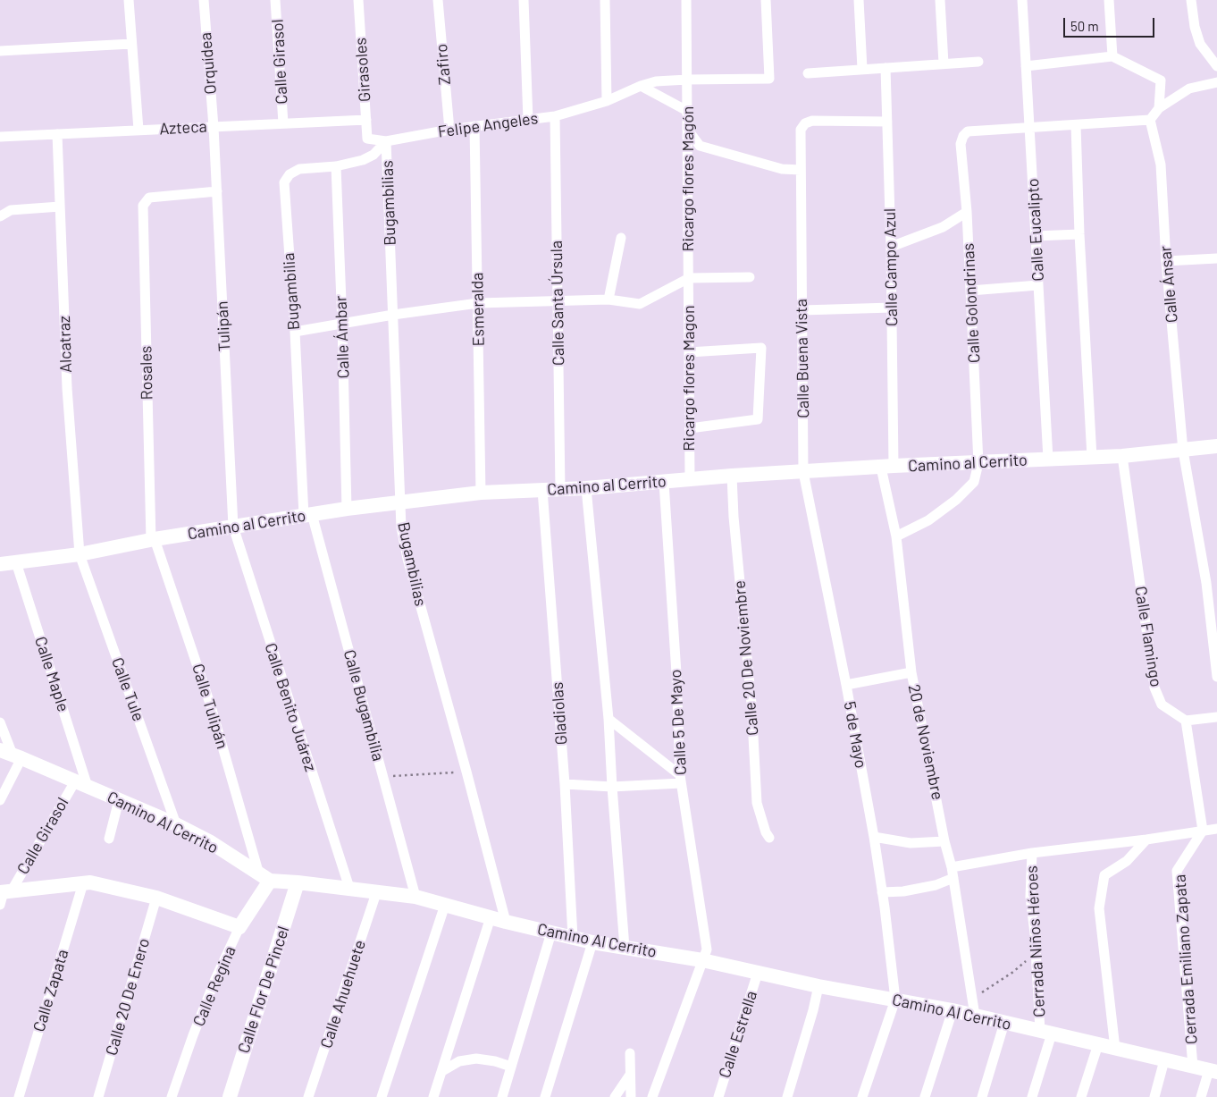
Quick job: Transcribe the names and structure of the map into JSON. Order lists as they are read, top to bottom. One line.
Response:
{"streets":{"main road":["Camino al Cerrito","Camino Al Cerrito","Calle Regina","Calle Flor De Pincel"],"street":["Calle Girasol","Orquídea","Zafiro","Girasoles","Felipe Angeles","Azteca","Ricargo flores Magón","Bugambilias","Calle Eucalipto","Calle Campo Azul","Calle Ánsar","Bugambilia","Calle Santa Úrsula","Calle Golondrinas","Esmeralda","Tulipán","Calle Ámbar","Alcatraz","Calle Buena Vista","Rosales","Ricargo flores Magon","Calle Flamingo","Calle 20 De Noviembre","Calle Maple","Calle Tule","Calle Bugambilia","Calle Tulipán","Calle Benito Juárez","Gladiolas","Calle 5 De Mayo","5 de Mayo","20 de Noviembre","Cerrada Niños Héroes","Cerrada Emiliano Zapata","Calle Zapata","Calle Ahuehuete","Calle 20 De Enero","Calle Estrella"]},"crossings":[["Calle Girasol","Azteca"],["Calle Girasol","Calle Maple"],["Calle Girasol","Camino Al Cerrito"],["Orquídea","Azteca"],["Orquídea","Tulipán"],["Zafiro","Felipe Angeles"],["Girasoles","Felipe Angeles"],["Girasoles","Azteca"],["Felipe Angeles","Ricargo flores Magón"],["Felipe Angeles","Bugambilias"],["Felipe Angeles","Bugambilia"],["Felipe Angeles","Calle Santa Úrsula"],["Felipe Angeles","Esmeralda"],["Azteca","Tulipán"],["Azteca","Alcatraz"],["Ricargo flores Magón","Ricargo flores Magon"],["Bugambilias","Bugambilia"],["Bugambilias","Camino al Cerrito"],["Bugambilias","Camino Al Cerrito"],["Calle Eucalipto","Calle Golondrinas"],["Calle Eucalipto","Camino al Cerrito"],["Calle Campo Azul","Calle Buena Vista"],["Calle Campo Azul","Camino al Cerrito"],["Calle Campo Azul","20 de Noviembre"],["Calle Ánsar","Camino al Cerrito"],["Bugambilia","Calle Ámbar"],["Bugambilia","Camino al Cerrito"],["Bugambilia","Calle Bugambilia"],["Calle Santa Úrsula","Camino al Cerrito"],["Calle Golondrinas","Camino al Cerrito"],["Esmeralda","Camino al Cerrito"],["Tulipán","Rosales"],["Tulipán","Camino al Cerrito"],["Tulipán","Calle Benito Juárez"],["Calle Ámbar","Camino al Cerrito"],["Alcatraz","Camino al Cerrito"],["Alcatraz","Calle Tule"],["Calle Buena Vista","Camino al Cerrito"],["Calle Buena Vista","5 de Mayo"],["Rosales","Camino al Cerrito"],["Rosales","Calle Tulipán"],["Ricargo flores Magon","Camino al Cerrito"],["Camino al Cerrito","Calle Flamingo"],["Camino al Cerrito","Calle 20 De Noviembre"],["Camino al Cerrito","Calle Maple"],["Camino al Cerrito","Calle Tule"],["Camino al Cerrito","Calle Bugambilia"],["Camino al Cerrito","Calle Tulipán"],["Camino al Cerrito","Calle Benito Juárez"],["Camino al Cerrito","Gladiolas"],["Camino al Cerrito","Calle 5 De Mayo"],["Camino al Cerrito","5 de Mayo"],["Camino al Cerrito","20 de Noviembre"],["Calle Maple","Camino Al Cerrito"],["Calle Tule","Camino Al Cerrito"],["Calle Bugambilia","Camino Al Cerrito"],["Calle Tulipán","Camino Al Cerrito"],["Calle Tulipán","Calle Regina"],["Calle Benito Juárez","Camino Al Cerrito"],["Gladiolas","Camino Al Cerrito"],["Calle 5 De Mayo","Camino Al Cerrito"],["5 de Mayo","Camino Al Cerrito"],["20 de Noviembre","Camino Al Cerrito"],["Camino Al Cerrito","Cerrada Niños Héroes"],["Camino Al Cerrito","Cerrada Emiliano Zapata"],["Camino Al Cerrito","Calle Regina"],["Camino Al Cerrito","Calle Flor De Pincel"],["Camino Al Cerrito","Calle Ahuehuete"],["Camino Al Cerrito","Calle Estrella"]],"scale_bar":"50 m"}
